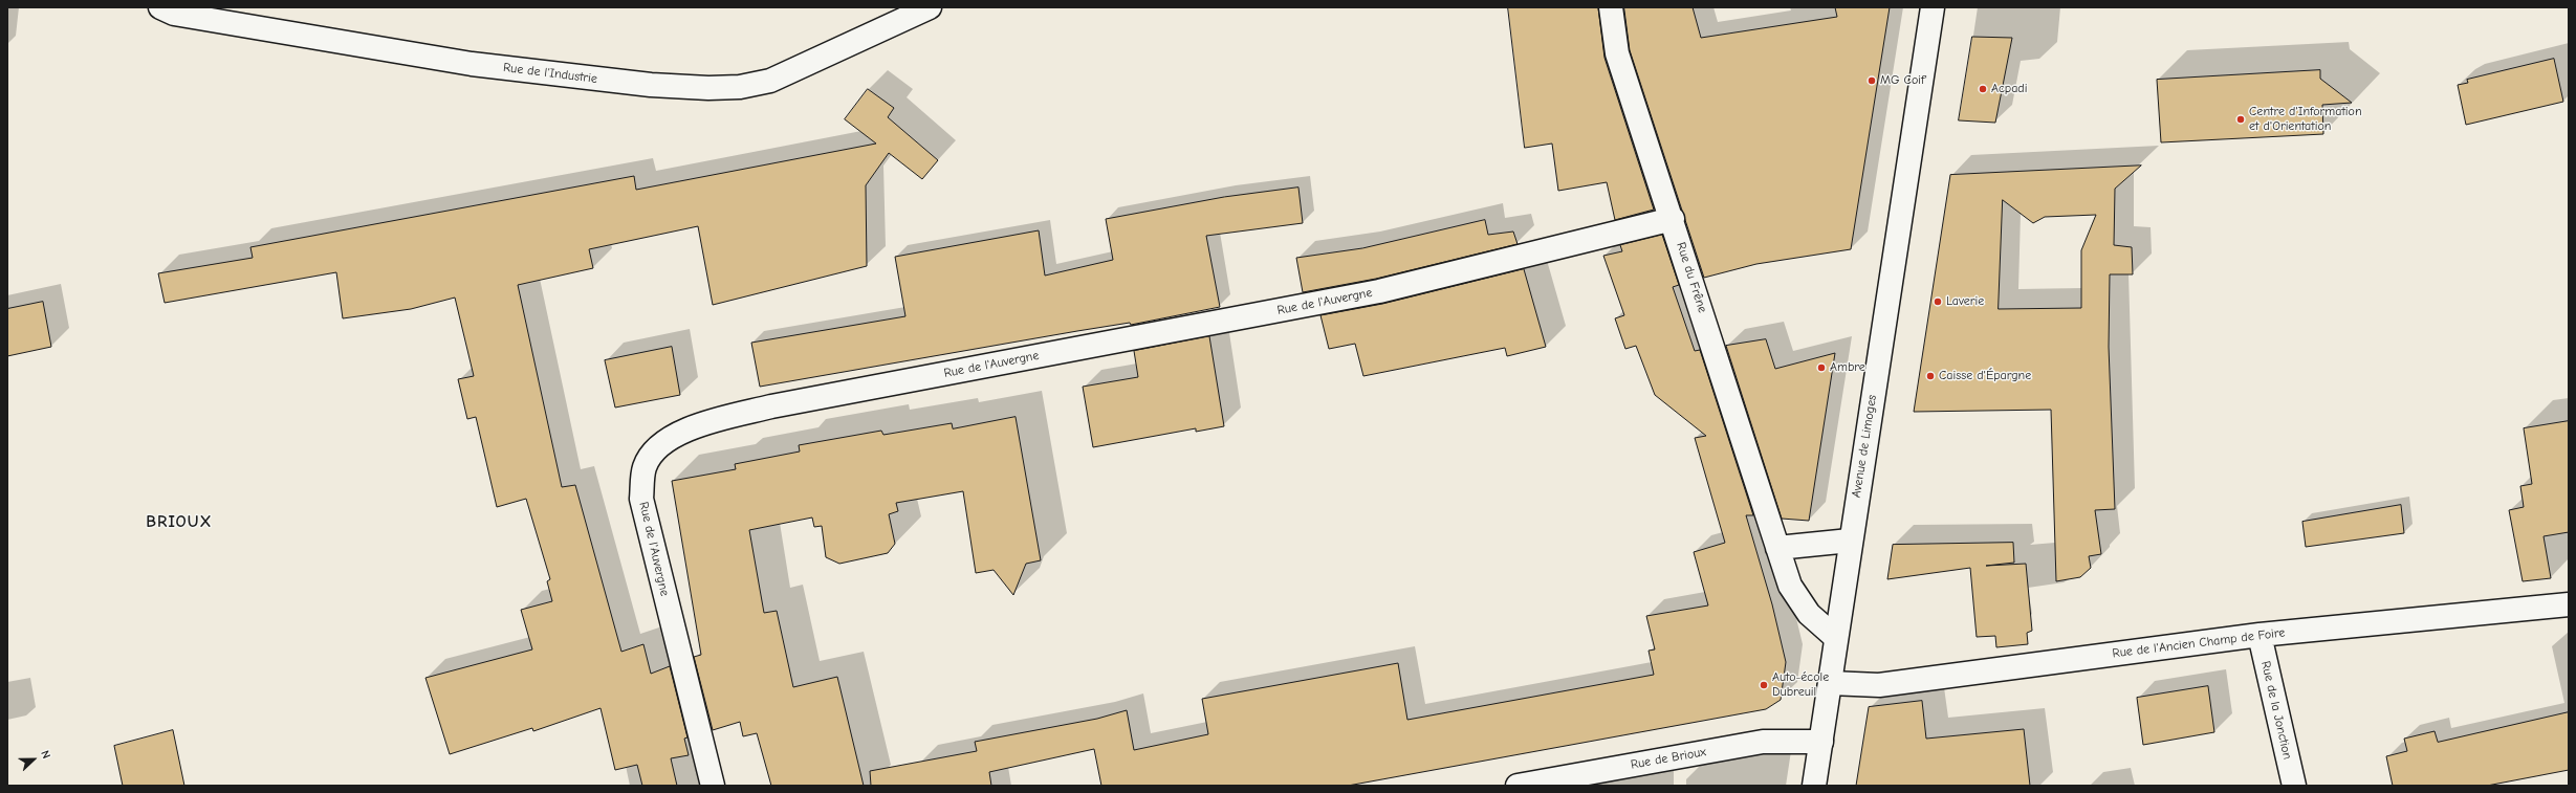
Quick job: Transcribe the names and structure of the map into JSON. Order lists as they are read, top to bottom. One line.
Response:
{"streets":{"street":["Rue de l'Industrie","Rue du Frêne","Rue de l'Auvergne","Avenue de Limoges","Rue de l'Ancien Champ de Foire","Rue de la Jonction","Rue de Brioux"]},"crossings":[["Rue du Frêne","Rue de l'Auvergne"],["Rue du Frêne","Avenue de Limoges"],["Avenue de Limoges","Rue de l'Ancien Champ de Foire"],["Avenue de Limoges","Rue de Brioux"],["Rue de l'Ancien Champ de Foire","Rue de la Jonction"]],"districts":["BRIOUX"],"places":["MG Coif'","Acpadi","Centre d'Information et d'Orientation","Laverie","Ambre","Caisse d'Épargne","Auto-école Dubreuil"],"north":"right"}
